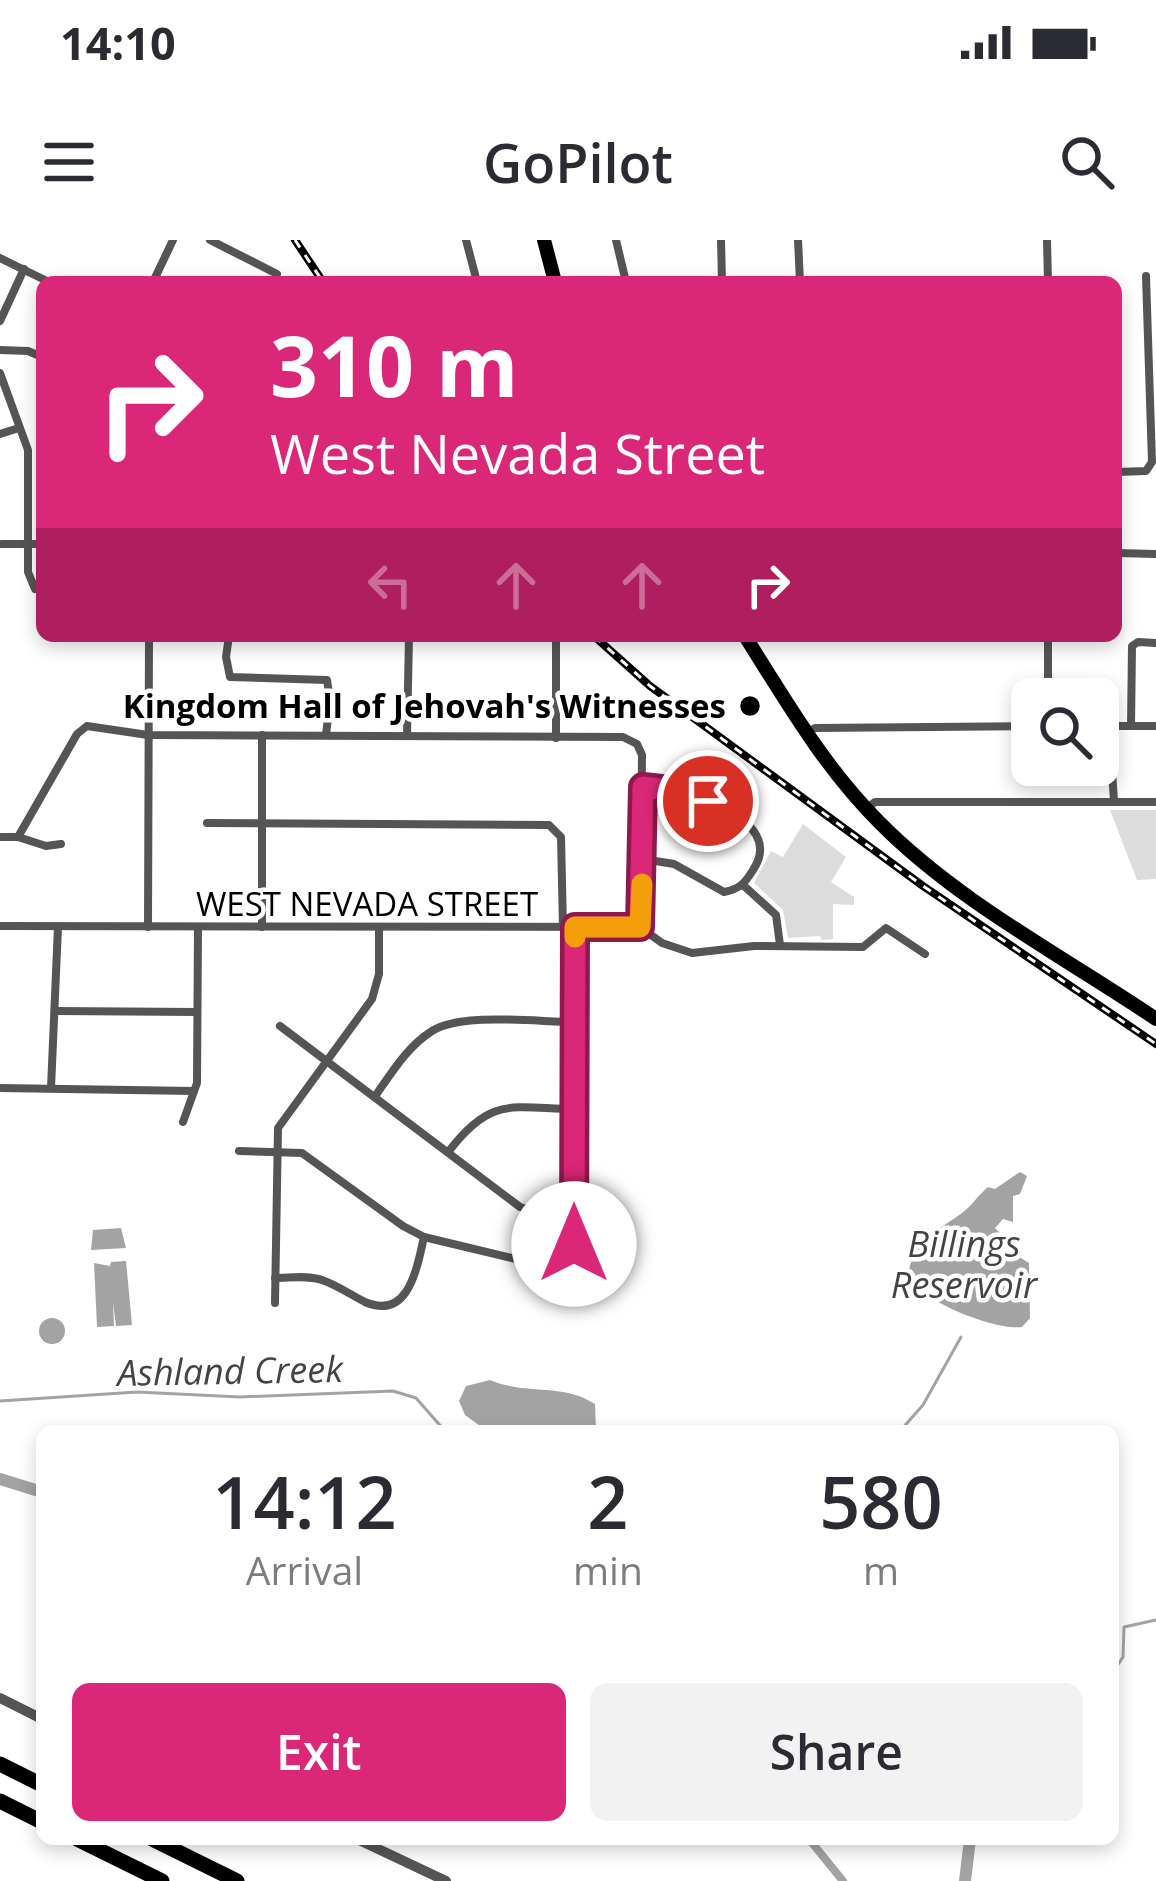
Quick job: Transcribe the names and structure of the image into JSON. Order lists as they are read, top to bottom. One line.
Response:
{"streets":{"street":["WEST NEVADA STREET"]},"water":["Billings Reservoir","Ashland Creek"],"places":["Kingdom Hall of Jehovah's Witnesses"],"page":{"status":"14:10","header":"GoPilot","turn":["310 m","West Nevada Street"],"eta":["14:12","Arrival","2","min","580","m"],"buttons":["Exit","Share"]}}
